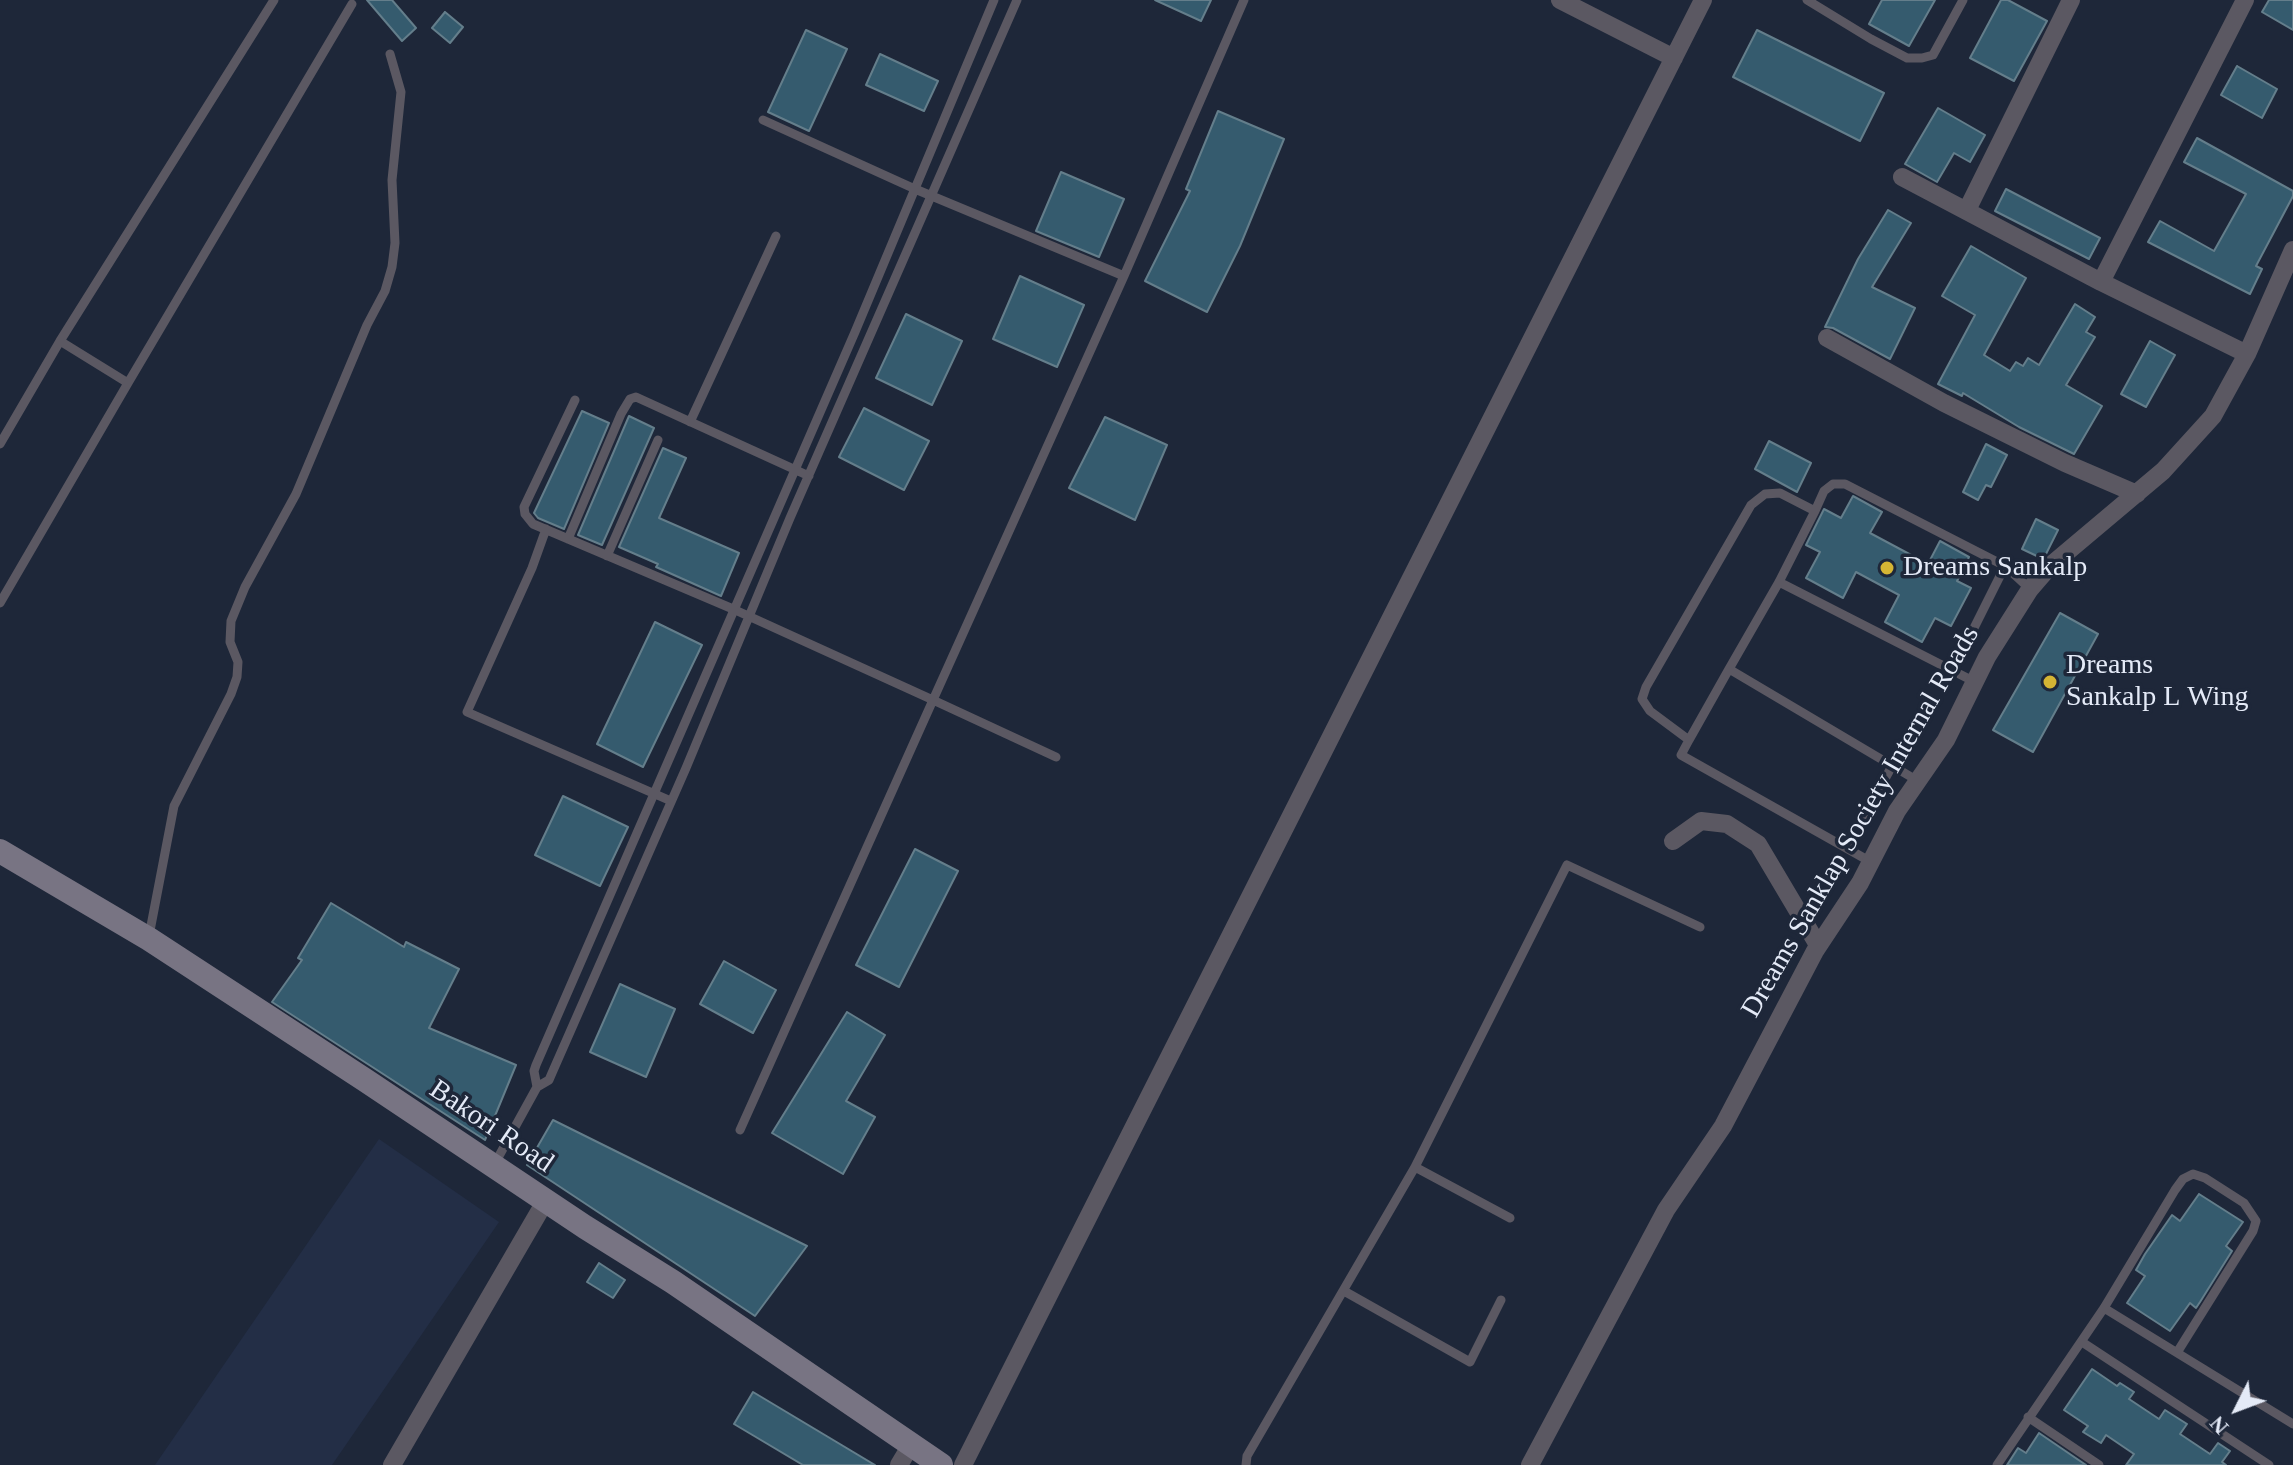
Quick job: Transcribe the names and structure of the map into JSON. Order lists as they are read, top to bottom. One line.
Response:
{"streets":{"street":["Dreams Sanklap Society Internal Roads","Bakori Road"]},"places":["Dreams Sankalp","Dreams Sankalp L Wing"],"north":"bottom left"}
